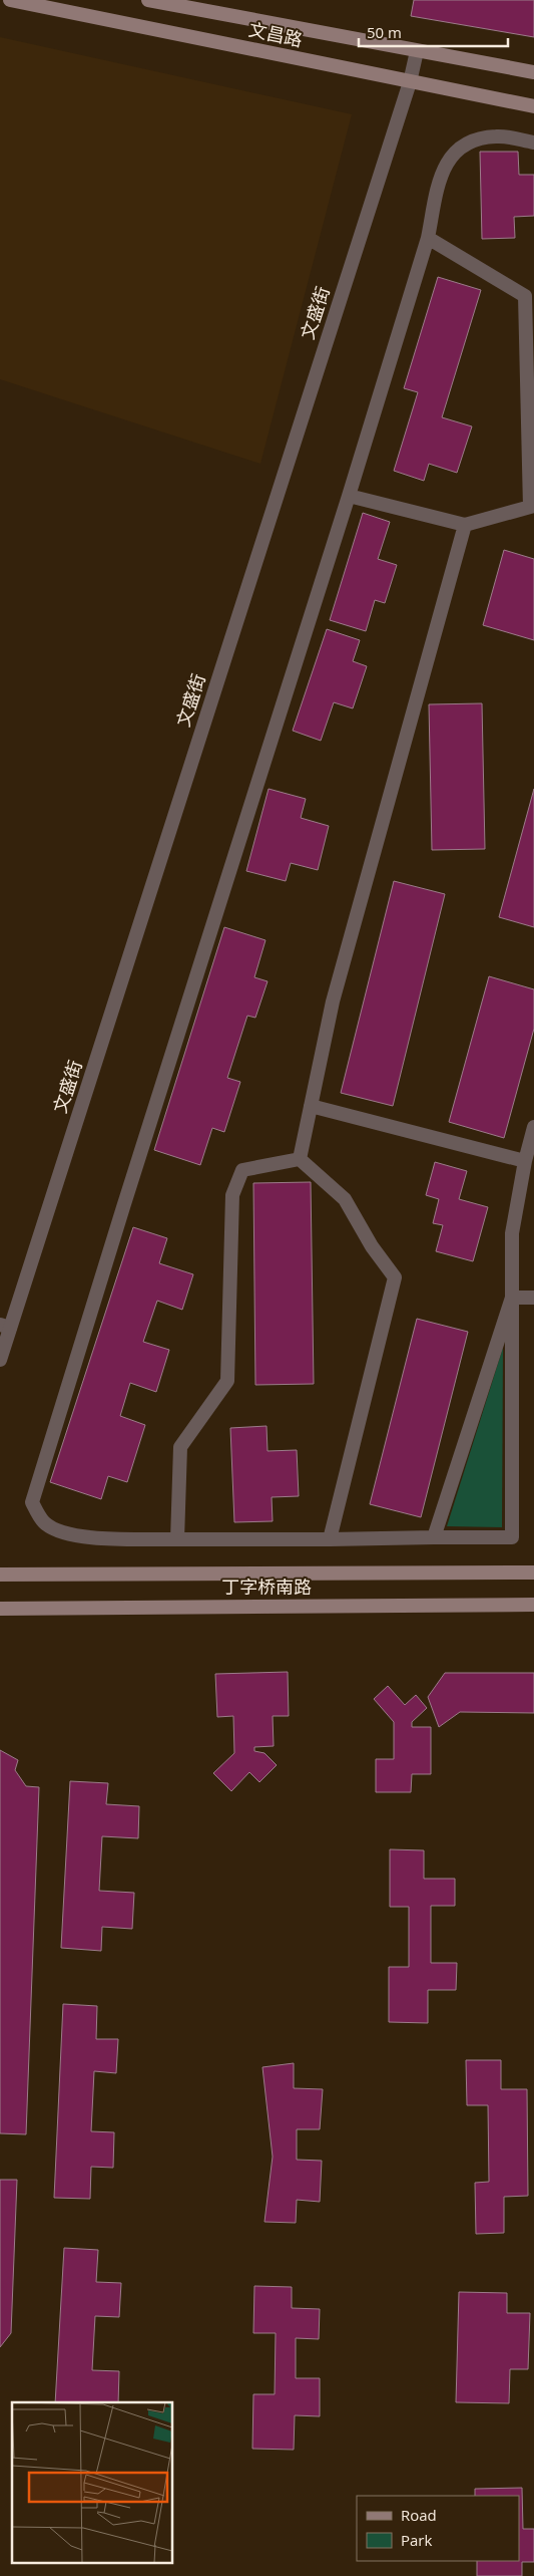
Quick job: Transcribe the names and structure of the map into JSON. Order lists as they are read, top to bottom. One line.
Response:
{"streets":{"main road":["文昌路","丁字桥南路"],"street":["文盛街"]},"crossings":[["文昌路","文盛街"]],"legend":["Road","Park"],"scale_bar":"50 m"}
